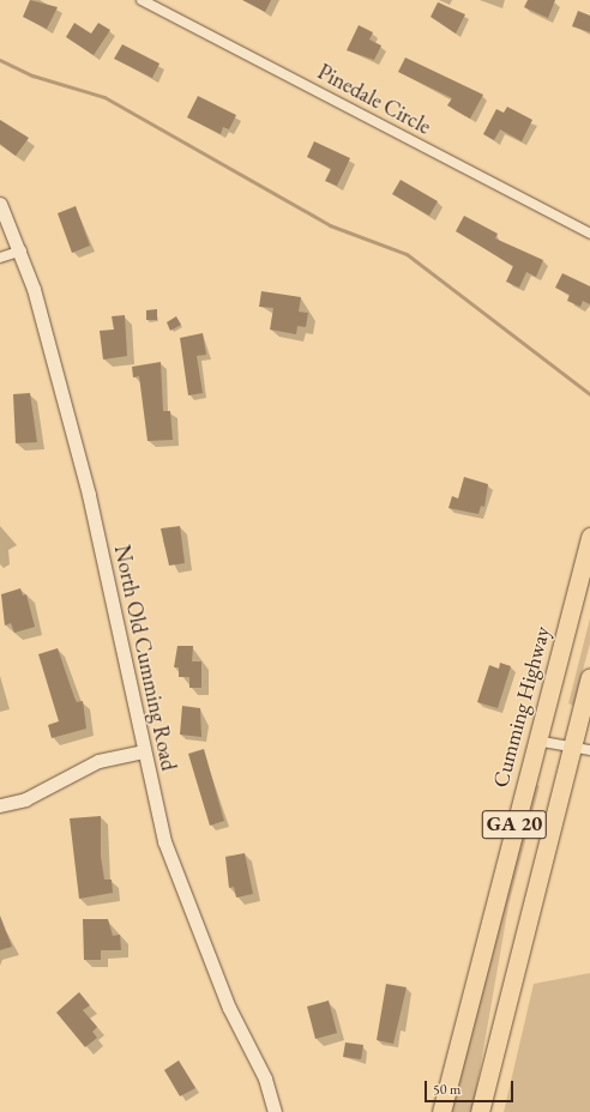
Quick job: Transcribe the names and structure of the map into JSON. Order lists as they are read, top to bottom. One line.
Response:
{"streets":{"highway":["Cumming Highway","GA 20"],"street":["Pinedale Circle","North Old Cumming Road"]},"scale_bar":"50 m"}
